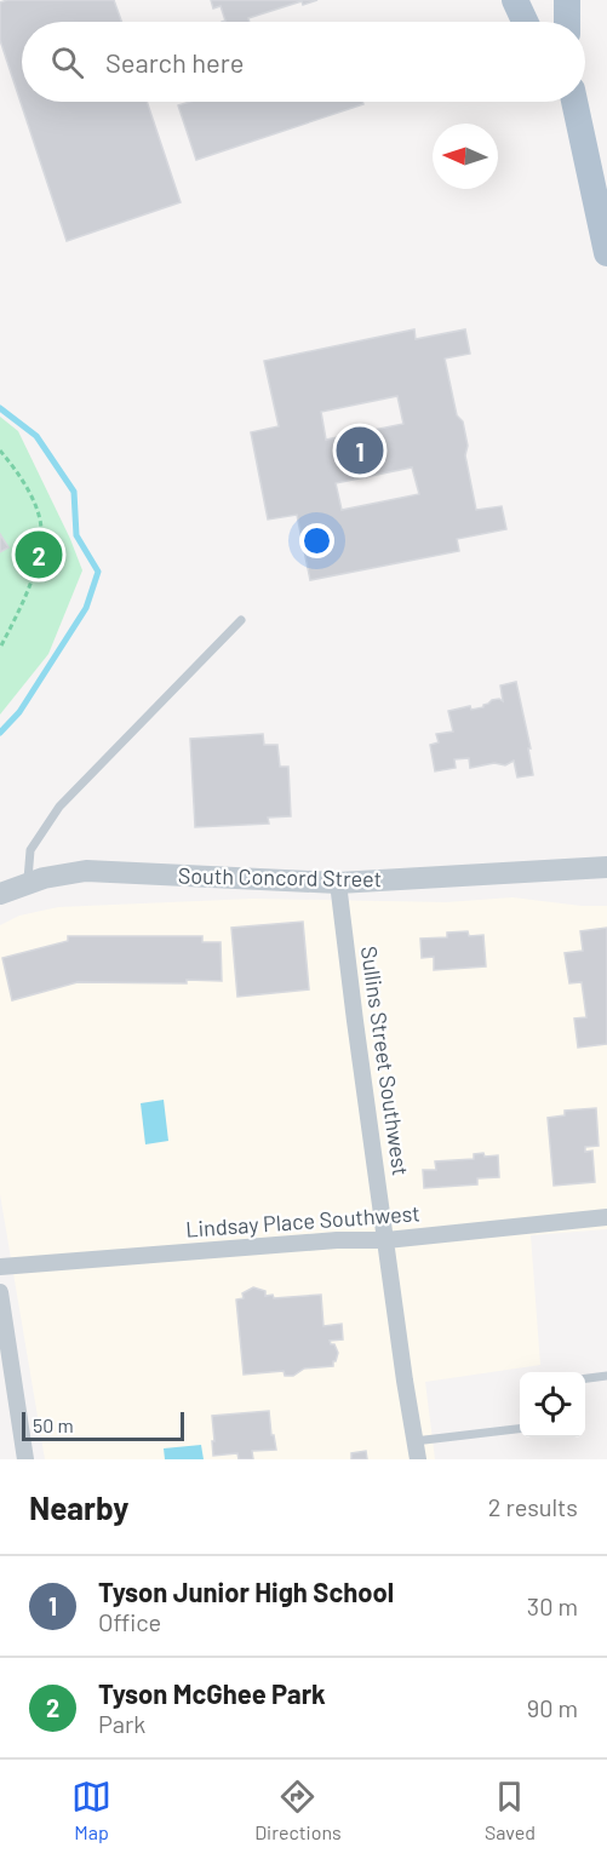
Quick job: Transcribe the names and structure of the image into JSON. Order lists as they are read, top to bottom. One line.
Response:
{"streets":{"street":["South Concord Street","Sullins Street Southwest","Lindsay Place Southwest"]},"crossings":[["South Concord Street","Sullins Street Southwest"],["Sullins Street Southwest","Lindsay Place Southwest"]],"scale_bar":"50 m","north":"left","page":{"search":"Search here","pins":["1","2"],"scale":"50 m","heading":["Nearby","2 results"],"list":[{"mark":"1","name":"Tyson Junior High School","note":"Office","value":"30 m"},{"mark":"2","name":"Tyson McGhee Park","note":"Park","value":"90 m"}],"nav":["Map","Directions","Saved"]}}
